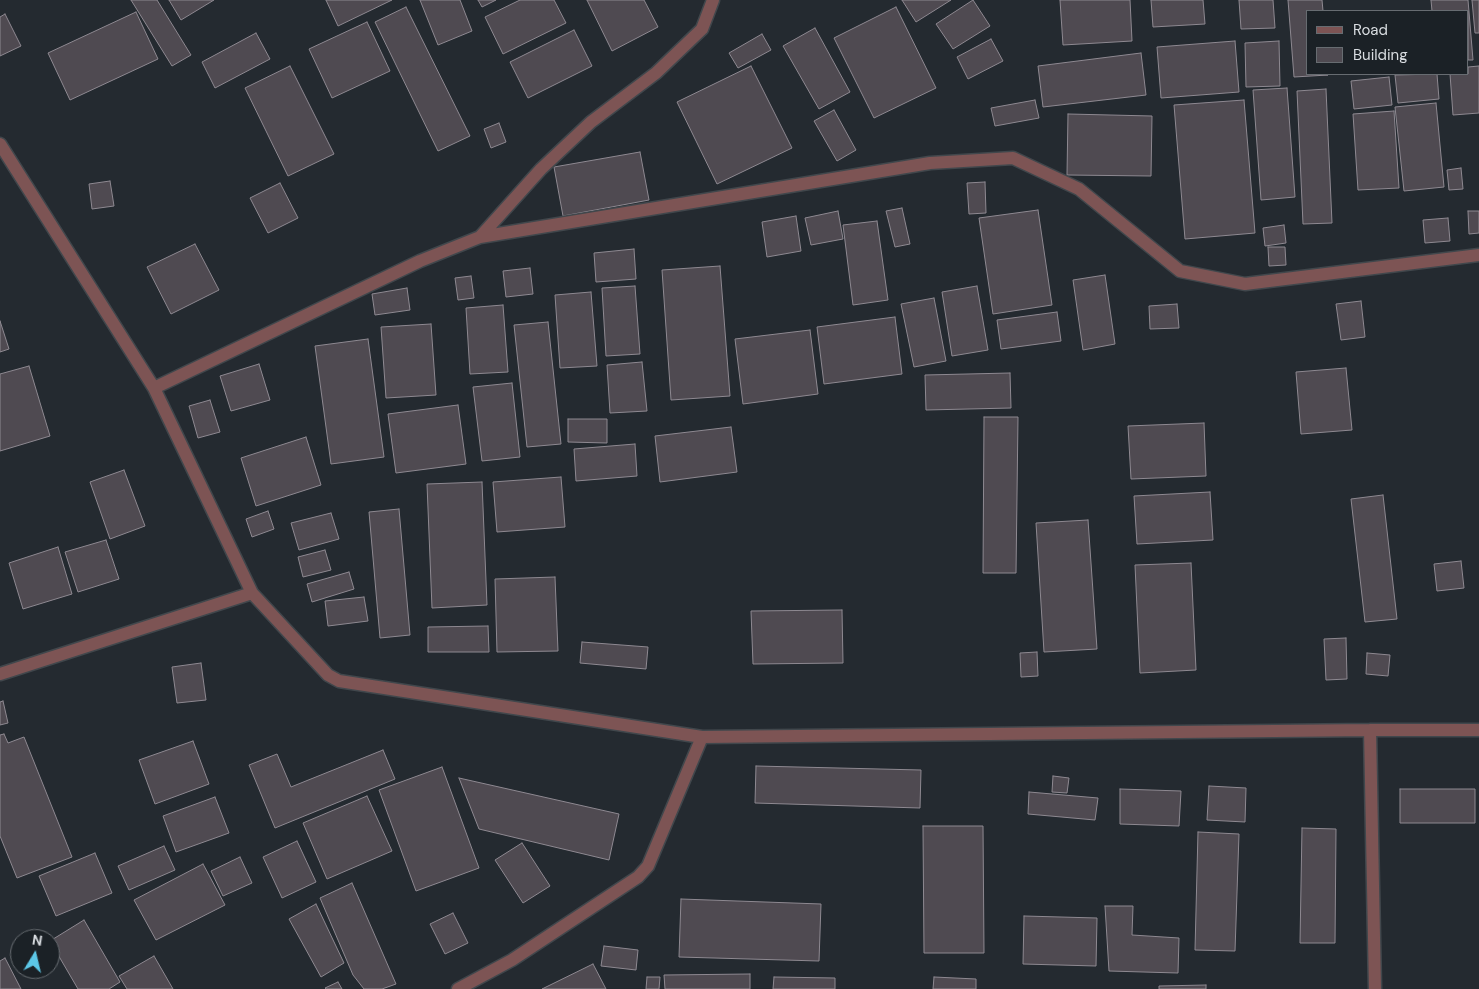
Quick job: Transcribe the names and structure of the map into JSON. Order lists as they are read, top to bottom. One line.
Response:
{"legend":["Road","Building"],"north":"top"}
